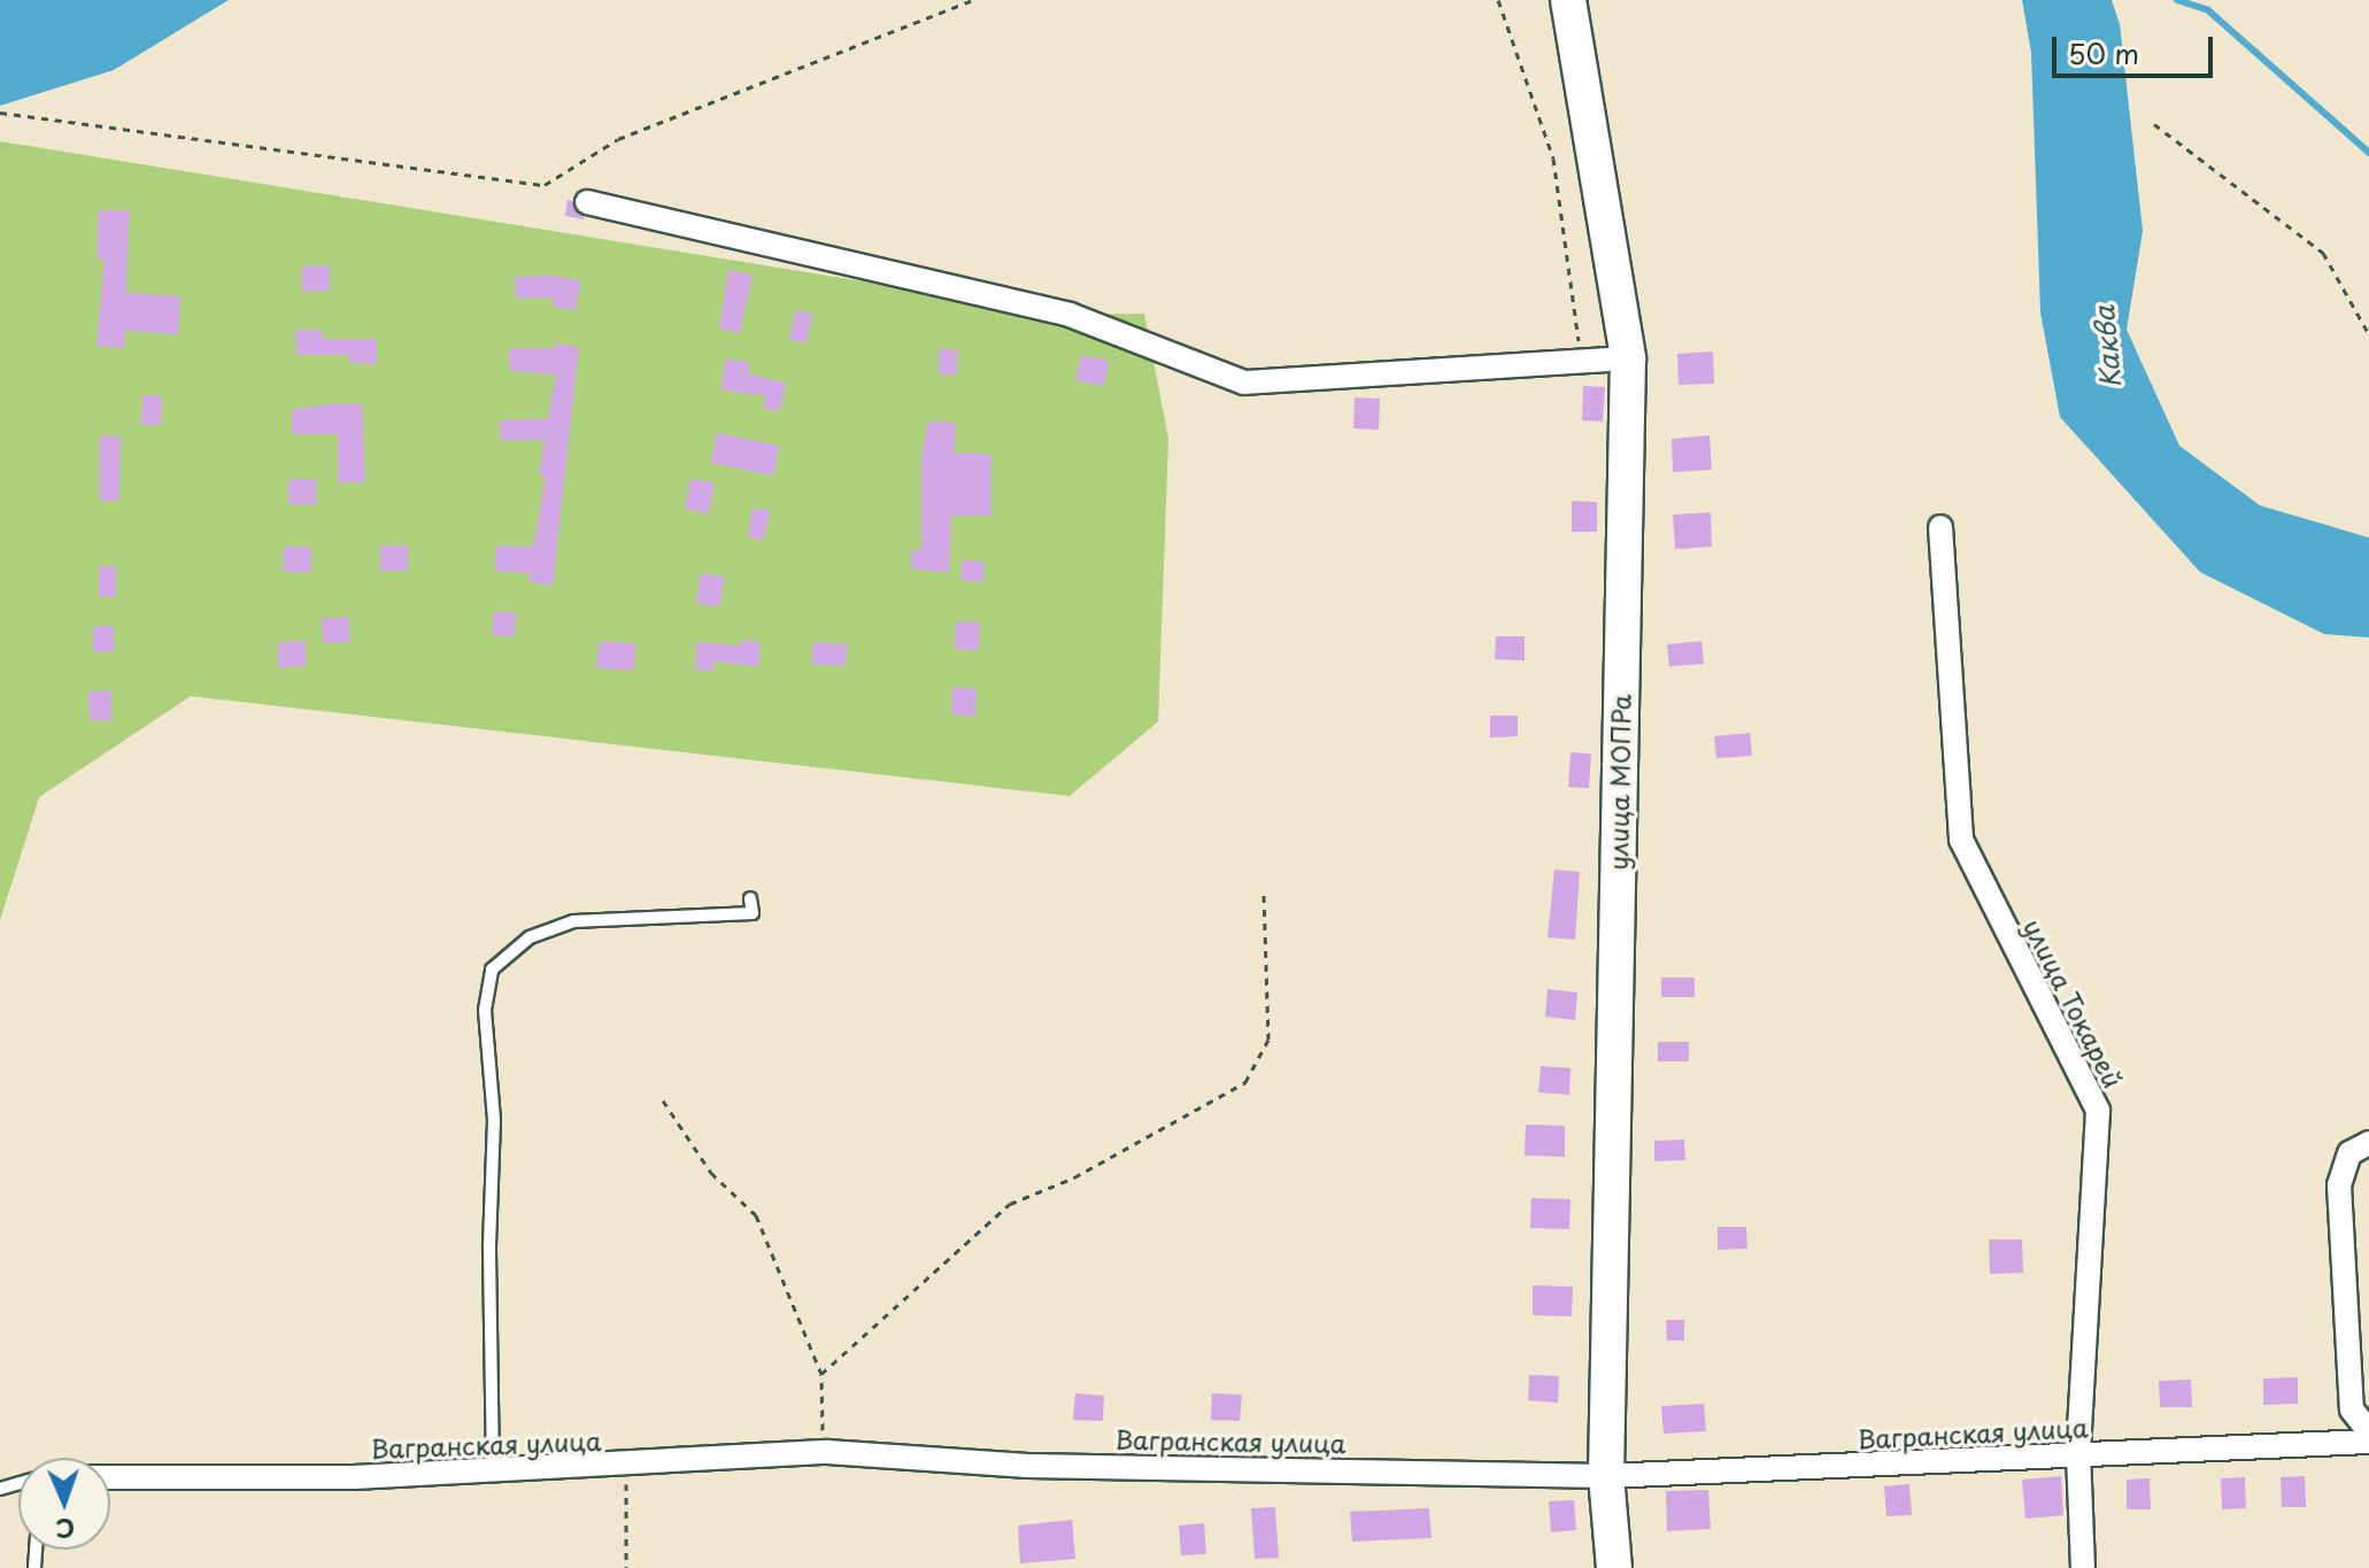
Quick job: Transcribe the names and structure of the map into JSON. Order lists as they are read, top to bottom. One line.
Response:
{"streets":{"main road":["улица МОПРа"],"street":["улица Токарей","Вагранская улица"]},"crossings":[["улица МОПРа","Вагранская улица"],["улица Токарей","Вагранская улица"]],"water":["Каква"],"scale_bar":"50 m","north":"bottom"}
